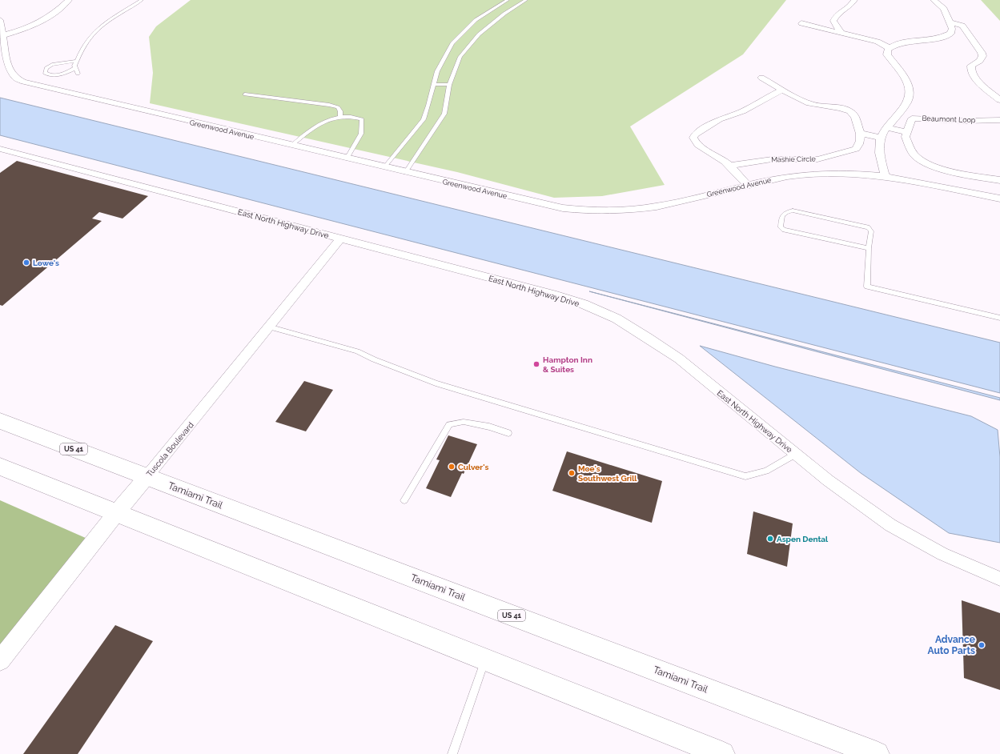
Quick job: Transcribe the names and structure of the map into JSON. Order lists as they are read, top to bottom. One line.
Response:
{"streets":{"main road":["US 41","Tamiami Trail"],"street":["Beaumont Loop","Greenwood Avenue","Mashie Circle","East North Highway Drive","Tuscola Boulevard"]},"crossings":[["East North Highway Drive","Tuscola Boulevard"],["Tuscola Boulevard","Tamiami Trail"]],"places":["Lowe's","Hampton Inn & Suites","Culver's","Moe's Southwest Grill","Aspen Dental","Advance Auto Parts"]}
